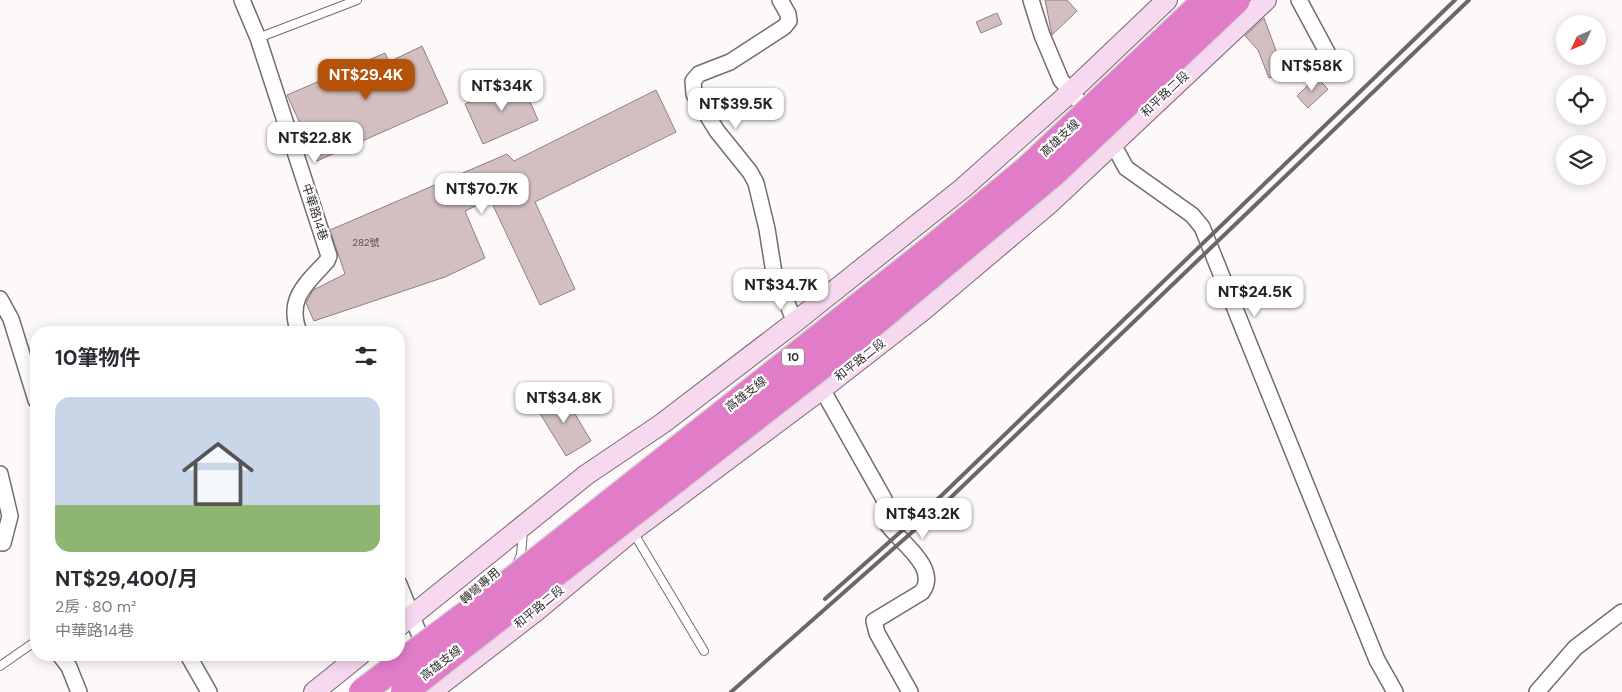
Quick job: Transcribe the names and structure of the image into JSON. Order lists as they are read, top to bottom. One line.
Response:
{"streets":{"highway":["高雄支線","10"],"street":["和平路二段","中華路14巷"],"lane":["轉彎專用"]},"house_numbers":["282號"],"north":"bottom left","page":{"price":["NT$58K","NT$29.4K","NT$34K","NT$39.5K","NT$22.8K","NT$70.7K","NT$34.7K","NT$24.5K","NT$34.8K","NT$43.2K"],"heading":"10筆物件","list":[{"name":"NT$29,400/月","note":"2房 · 80 m² · 中華路14巷"}]}}
